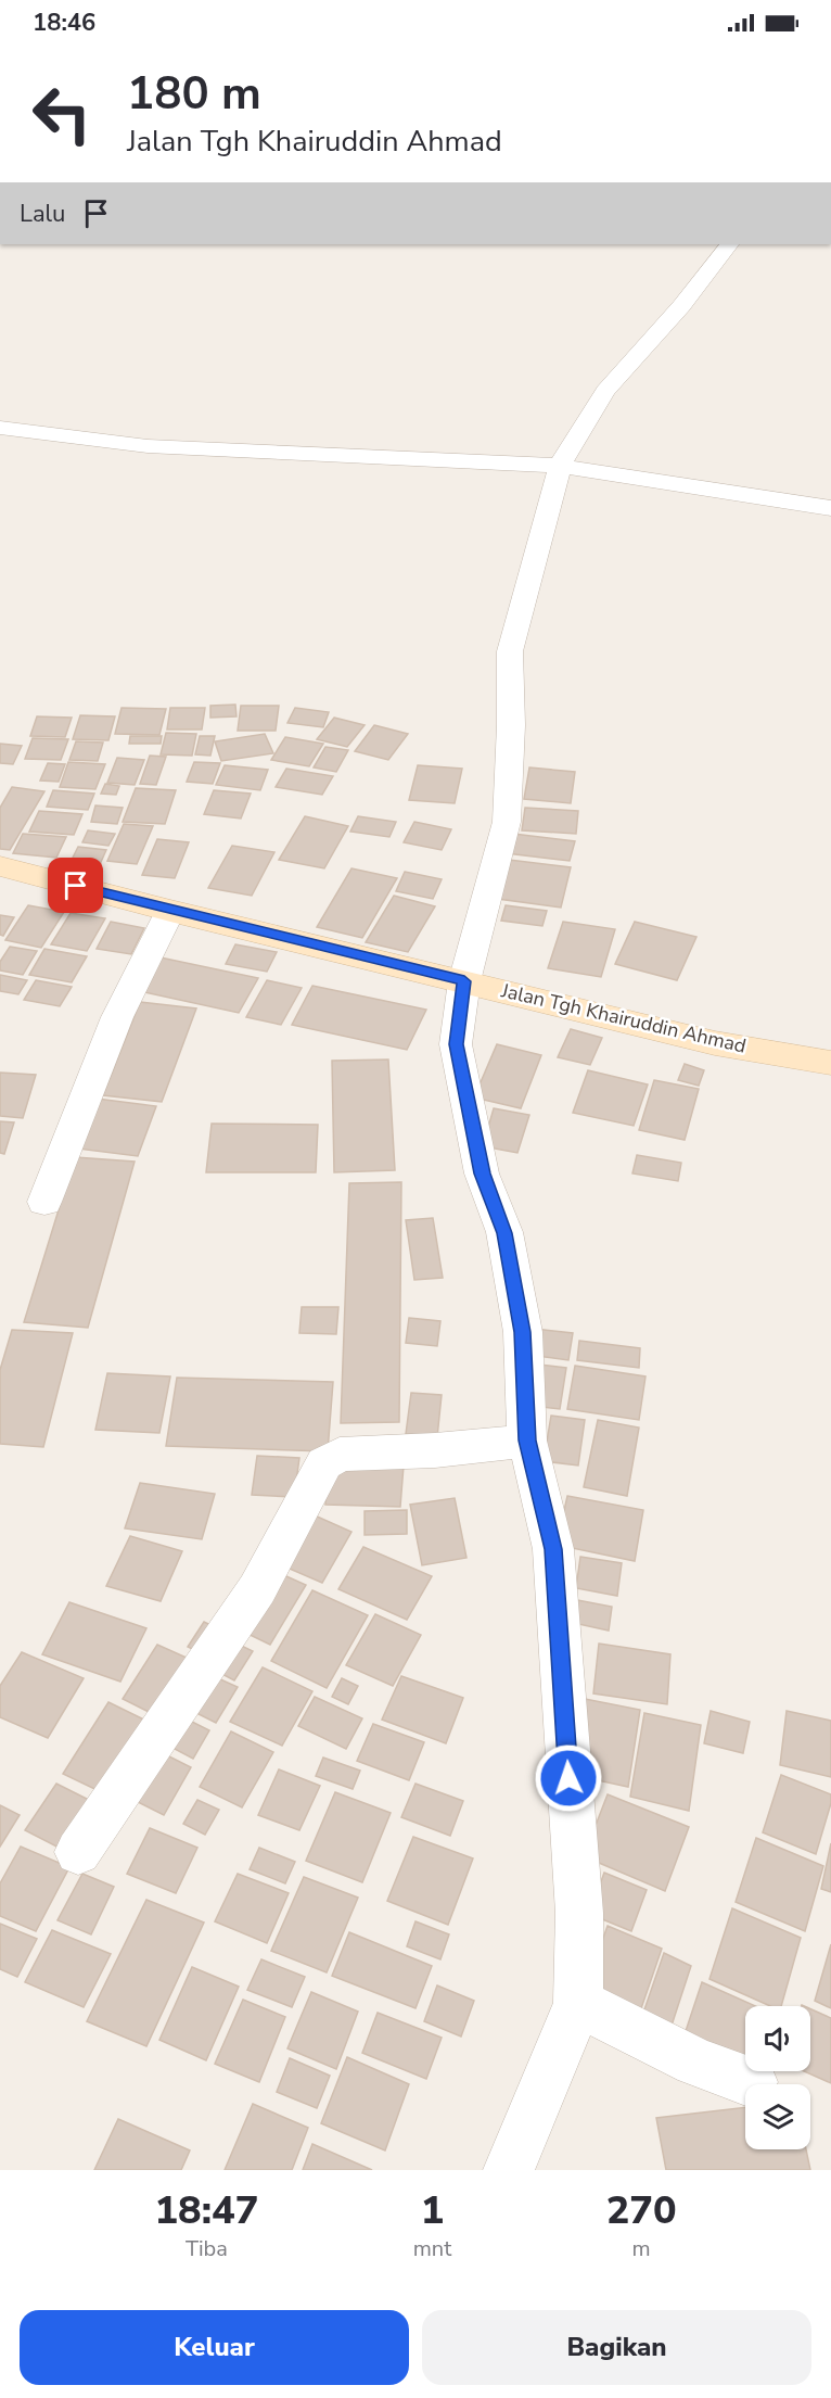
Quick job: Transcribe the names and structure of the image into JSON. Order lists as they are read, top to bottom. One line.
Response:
{"streets":{"street":["Jalan Tgh Khairuddin Ahmad"]},"page":{"status":"18:46","turn":["180 m","Jalan Tgh Khairuddin Ahmad"],"then":"Lalu","eta":["18:47","Tiba","1","mnt","270","m"],"buttons":["Keluar","Bagikan"]}}
